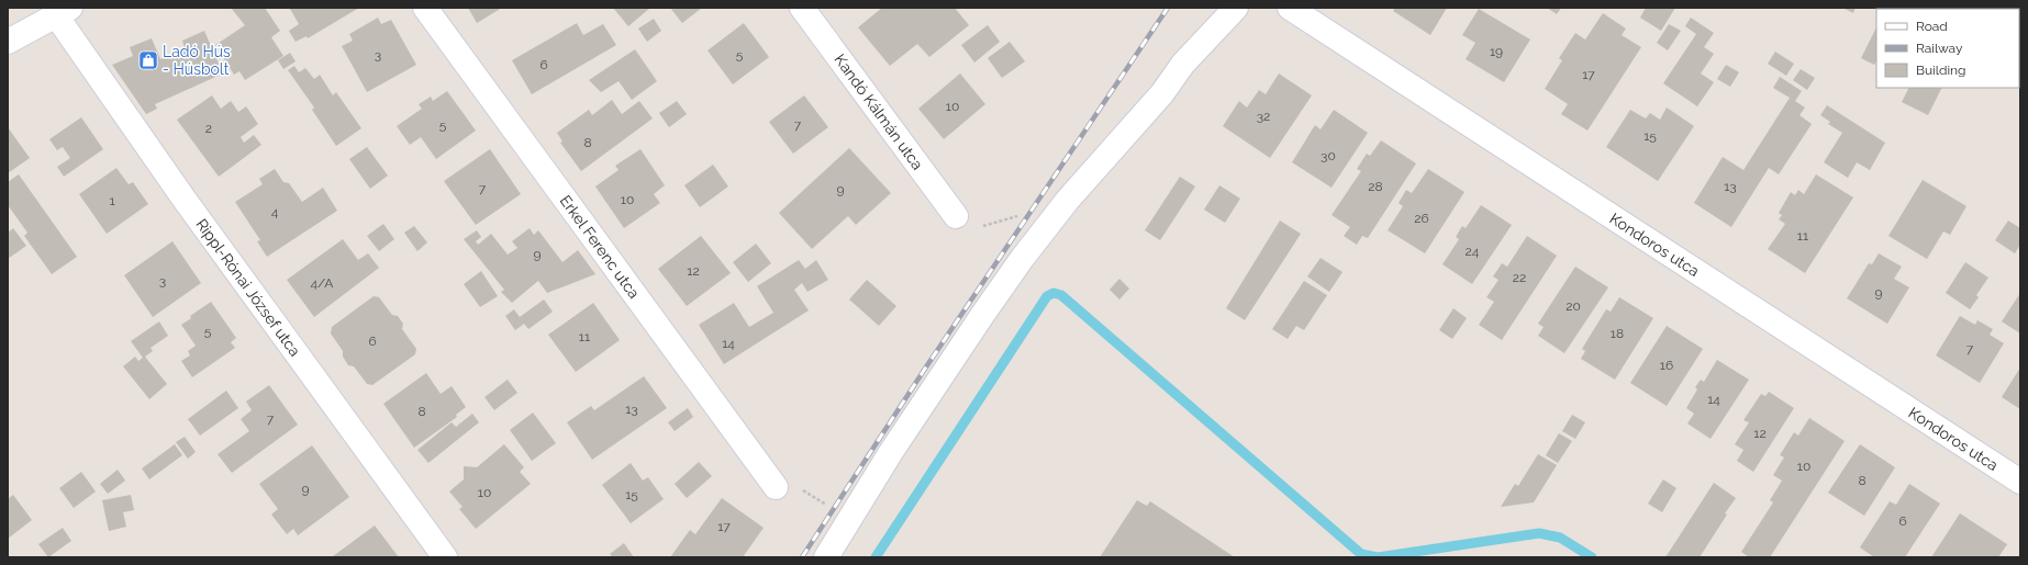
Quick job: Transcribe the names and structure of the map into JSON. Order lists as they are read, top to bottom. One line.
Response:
{"streets":{"street":["Kandó Kálmán utca","Kondoros utca","Erkel Ferenc utca","Rippl-Rónai József utca"]},"places":{"shop":["Ladó Hús - Húsbolt"]},"house_numbers":["19","3","5","6","17","10","32","5","7","2","15","8","30","28","13","7","9","10","1","4","26","11","24","9","12","22","3","4/A","9","20","5","18","11","6","14","7","16","14","13","8","7","12","10","8","9","10","15","6","17"],"legend":["Road","Railway","Building"]}
